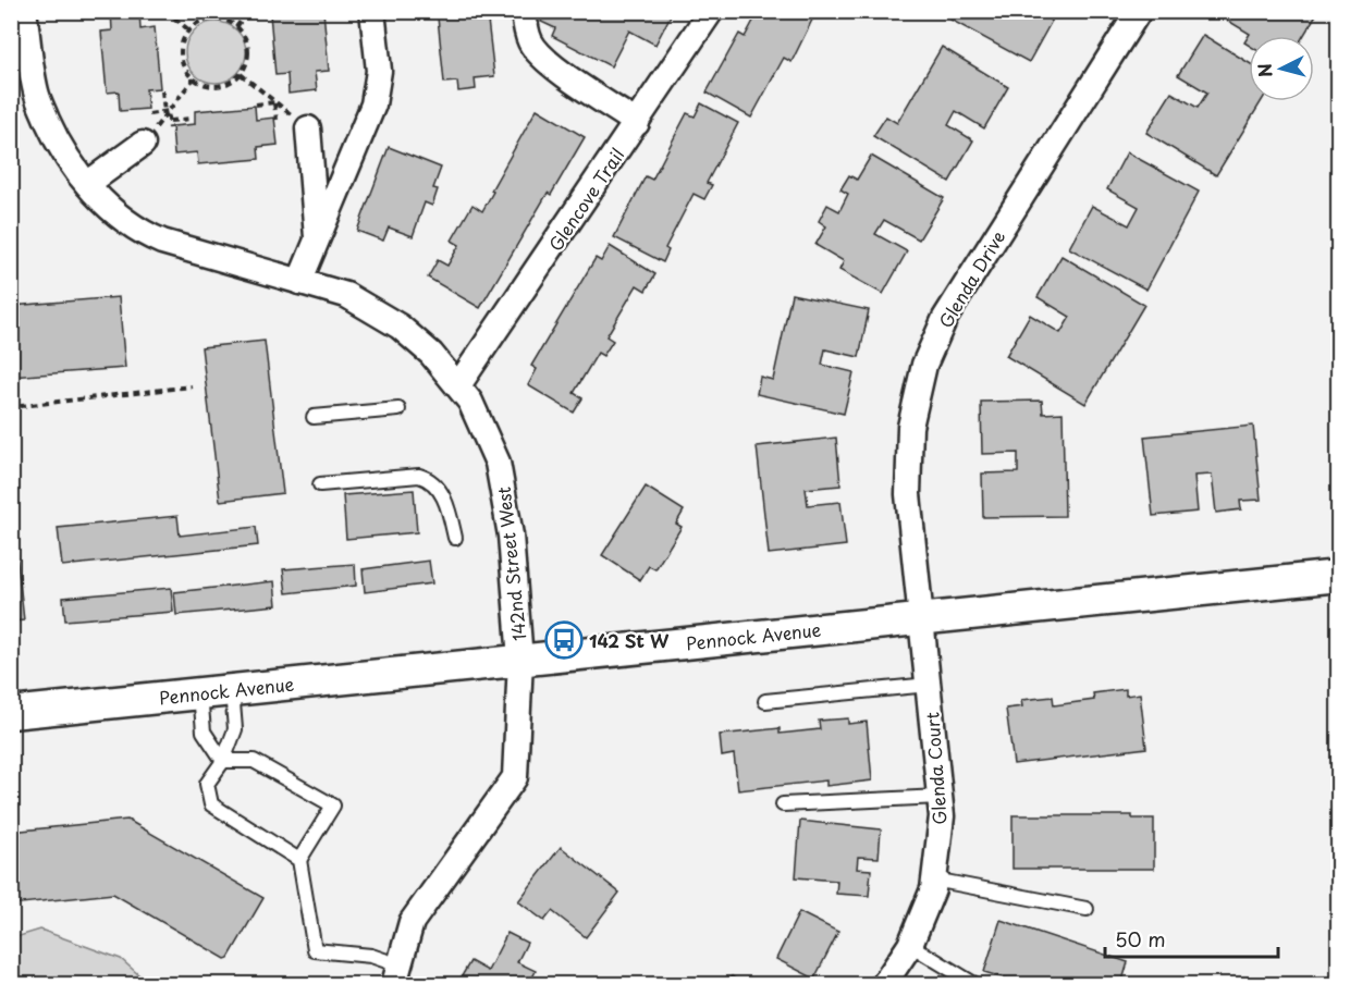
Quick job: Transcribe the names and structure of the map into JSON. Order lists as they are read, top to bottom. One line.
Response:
{"streets":{"street":["Glencove Trail","Glenda Drive","142nd Street West","Pennock Avenue","Glenda Court"]},"crossings":[["Glencove Trail","142nd Street West"],["Glenda Drive","Pennock Avenue"],["Glenda Drive","Glenda Court"],["142nd Street West","Pennock Avenue"],["Pennock Avenue","Glenda Court"]],"places":{"bus stop":["142 St W"]},"scale_bar":"50 m","north":"left"}
